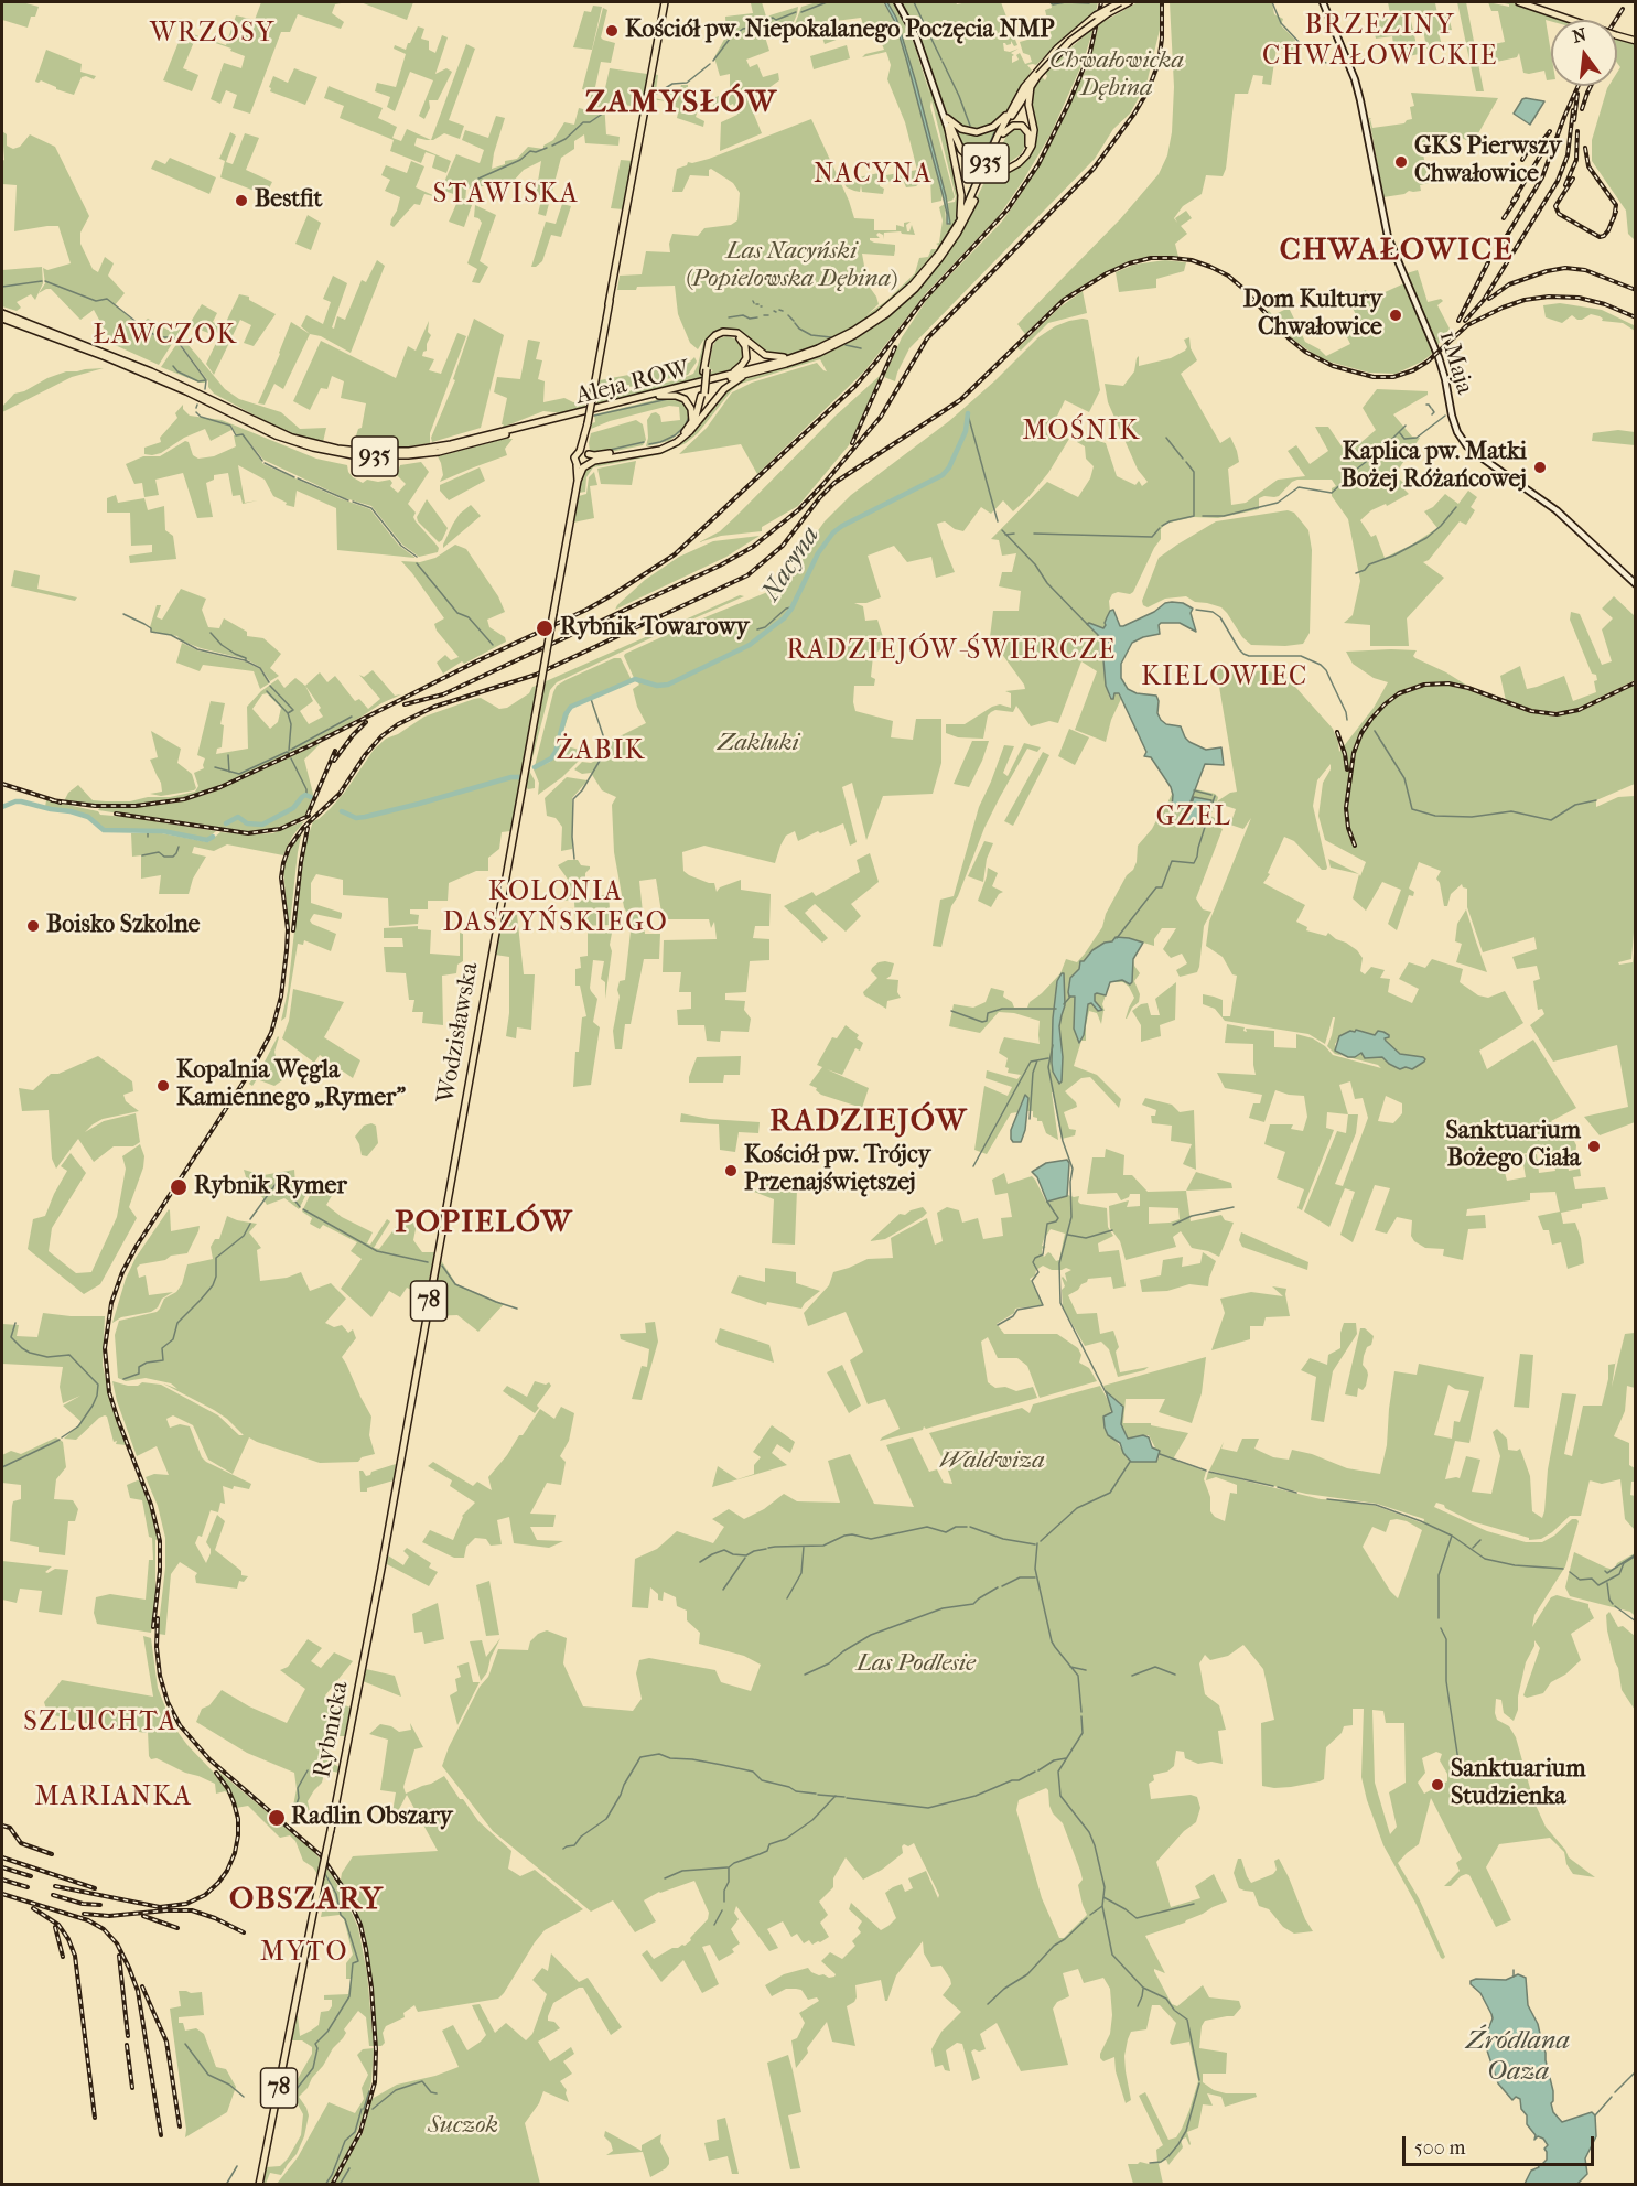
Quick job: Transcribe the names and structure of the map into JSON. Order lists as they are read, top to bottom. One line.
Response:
{"streets":{"main road":["935","1 Maja","Aleja ROW","Wodzisławska","78","Rybnicka"]},"crossings":[["Wodzisławska","78"],["Wodzisławska","Rybnicka"]],"districts":["BRZEZINY CHWAŁOWICKIE","WRZOSY","ZAMYSŁÓW","NACYNA","STAWISKA","CHWAŁOWICE","ŁAWCZOK","MOŚNIK","RADZIEJÓW-ŚWIERCZE","KIELOWIEC","ŻABIK","GZEL","KOLONIA DASZYŃSKIEGO","RADZIEJÓW","POPIELÓW","SZLUCHTA","MARIANKA","OBSZARY","MYTO"],"water":["Nacyna","Źródlana Oaza"],"parks":["Chwałowicka Dębina","Las Nacyński (Popielowska Dębina)","Zakluki","Waldwiza","Las Podlesie","Suczok"],"places":["Kościół pw. Niepokalanego Poczęcia NMP","GKS Pierwszy Chwałowice","Bestfit","Dom Kultury Chwałowice","Kaplica pw. Matki Bożej Różańcowej","Rybnik Towarowy","Boisko Szkolne","Kopalnia Węgla Kamiennego „Rymer”","Sanktuarium Bożego Ciała","Kościół pw. Trójcy Przenajświętszej","Rybnik Rymer","Sanktuarium Studzienka","Radlin Obszary"],"scale_bar":"500 m","north":"top"}
